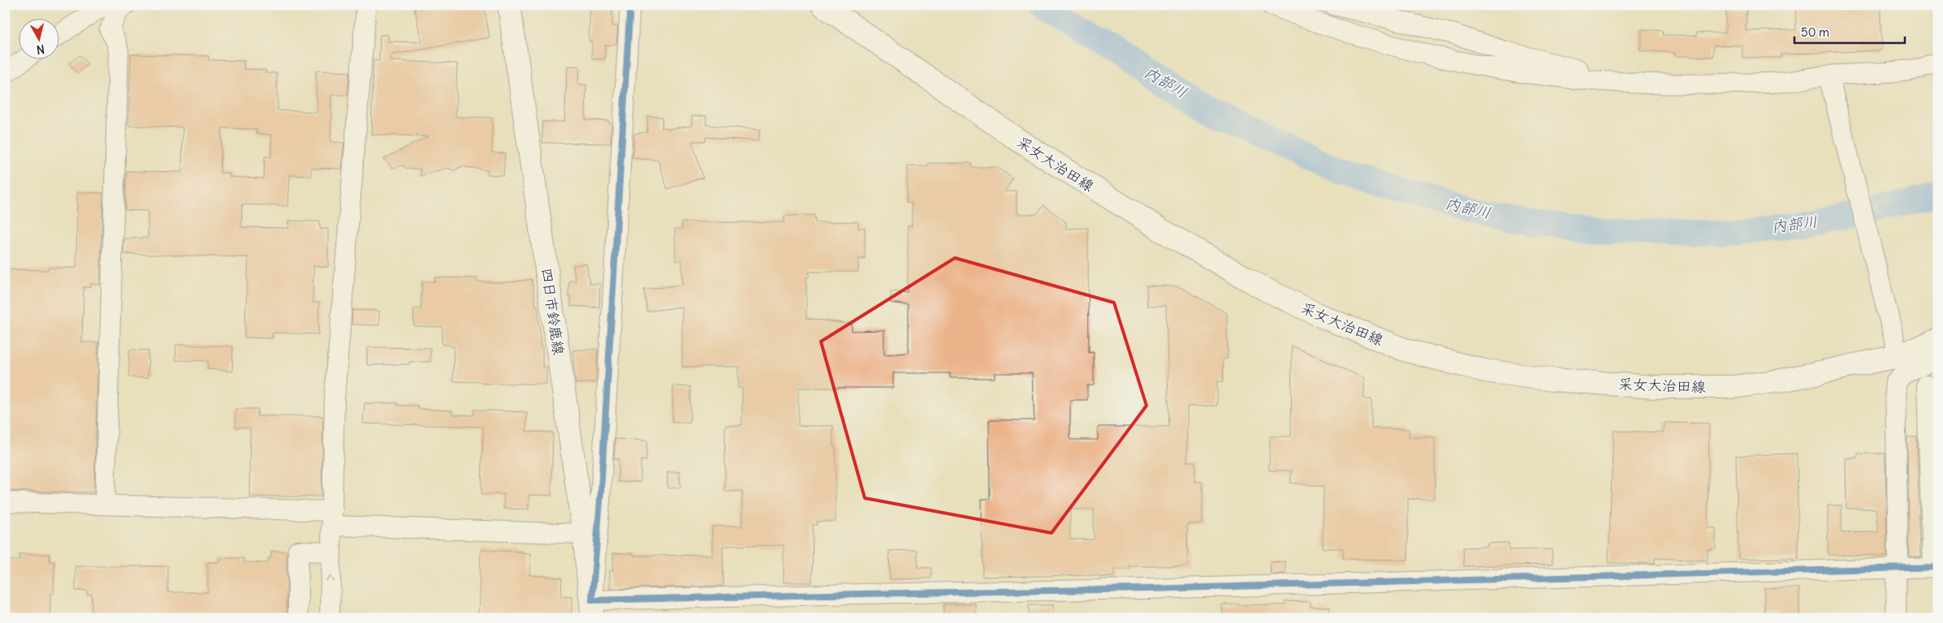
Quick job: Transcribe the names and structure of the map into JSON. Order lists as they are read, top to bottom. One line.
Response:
{"streets":{"main road":["采女大治田線","四日市鈴鹿線"]},"water":["内部川"],"scale_bar":"50 m","north":"bottom"}
